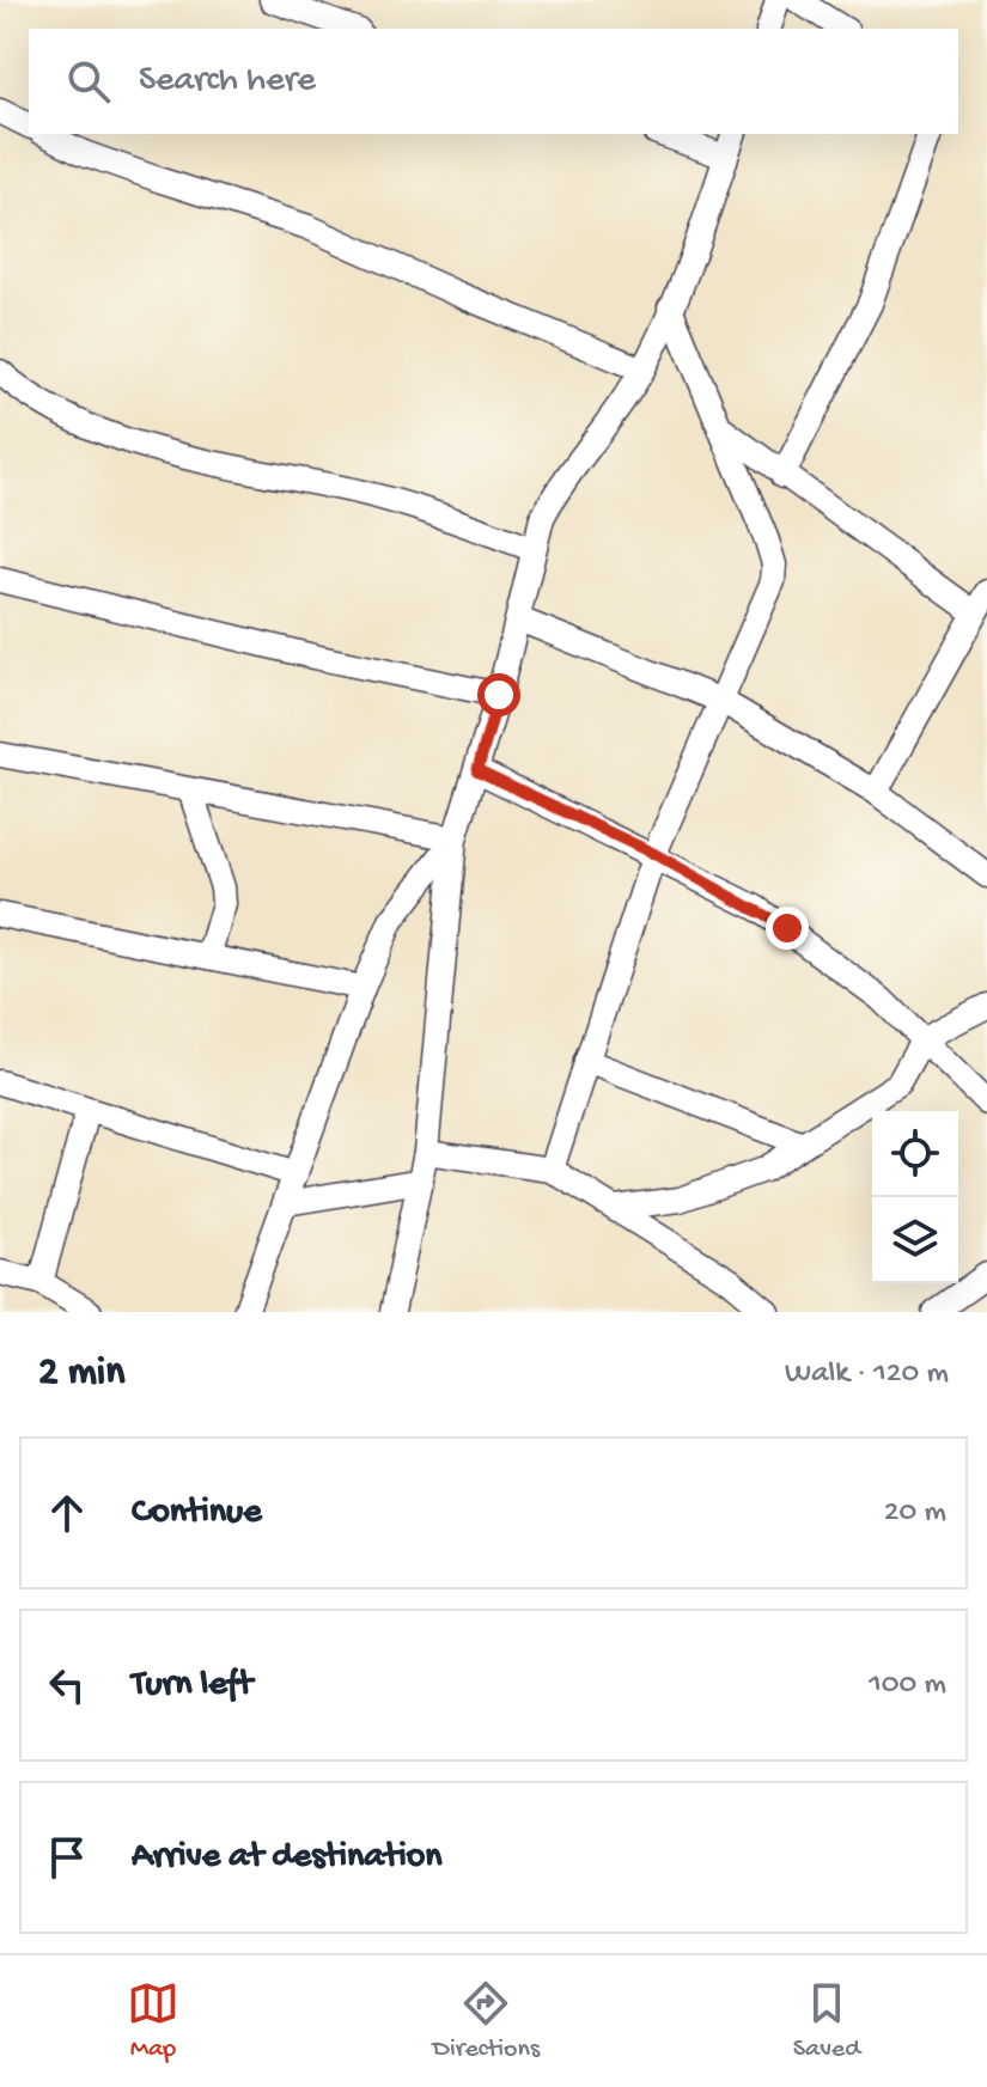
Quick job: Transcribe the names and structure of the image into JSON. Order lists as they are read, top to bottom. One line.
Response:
{"page":{"search":"Search here","heading":["2 min","Walk · 120 m"],"list":[["Continue","20 m"],["Turn left","100 m"],"Arrive at destination"],"nav":["Map","Directions","Saved"]}}
